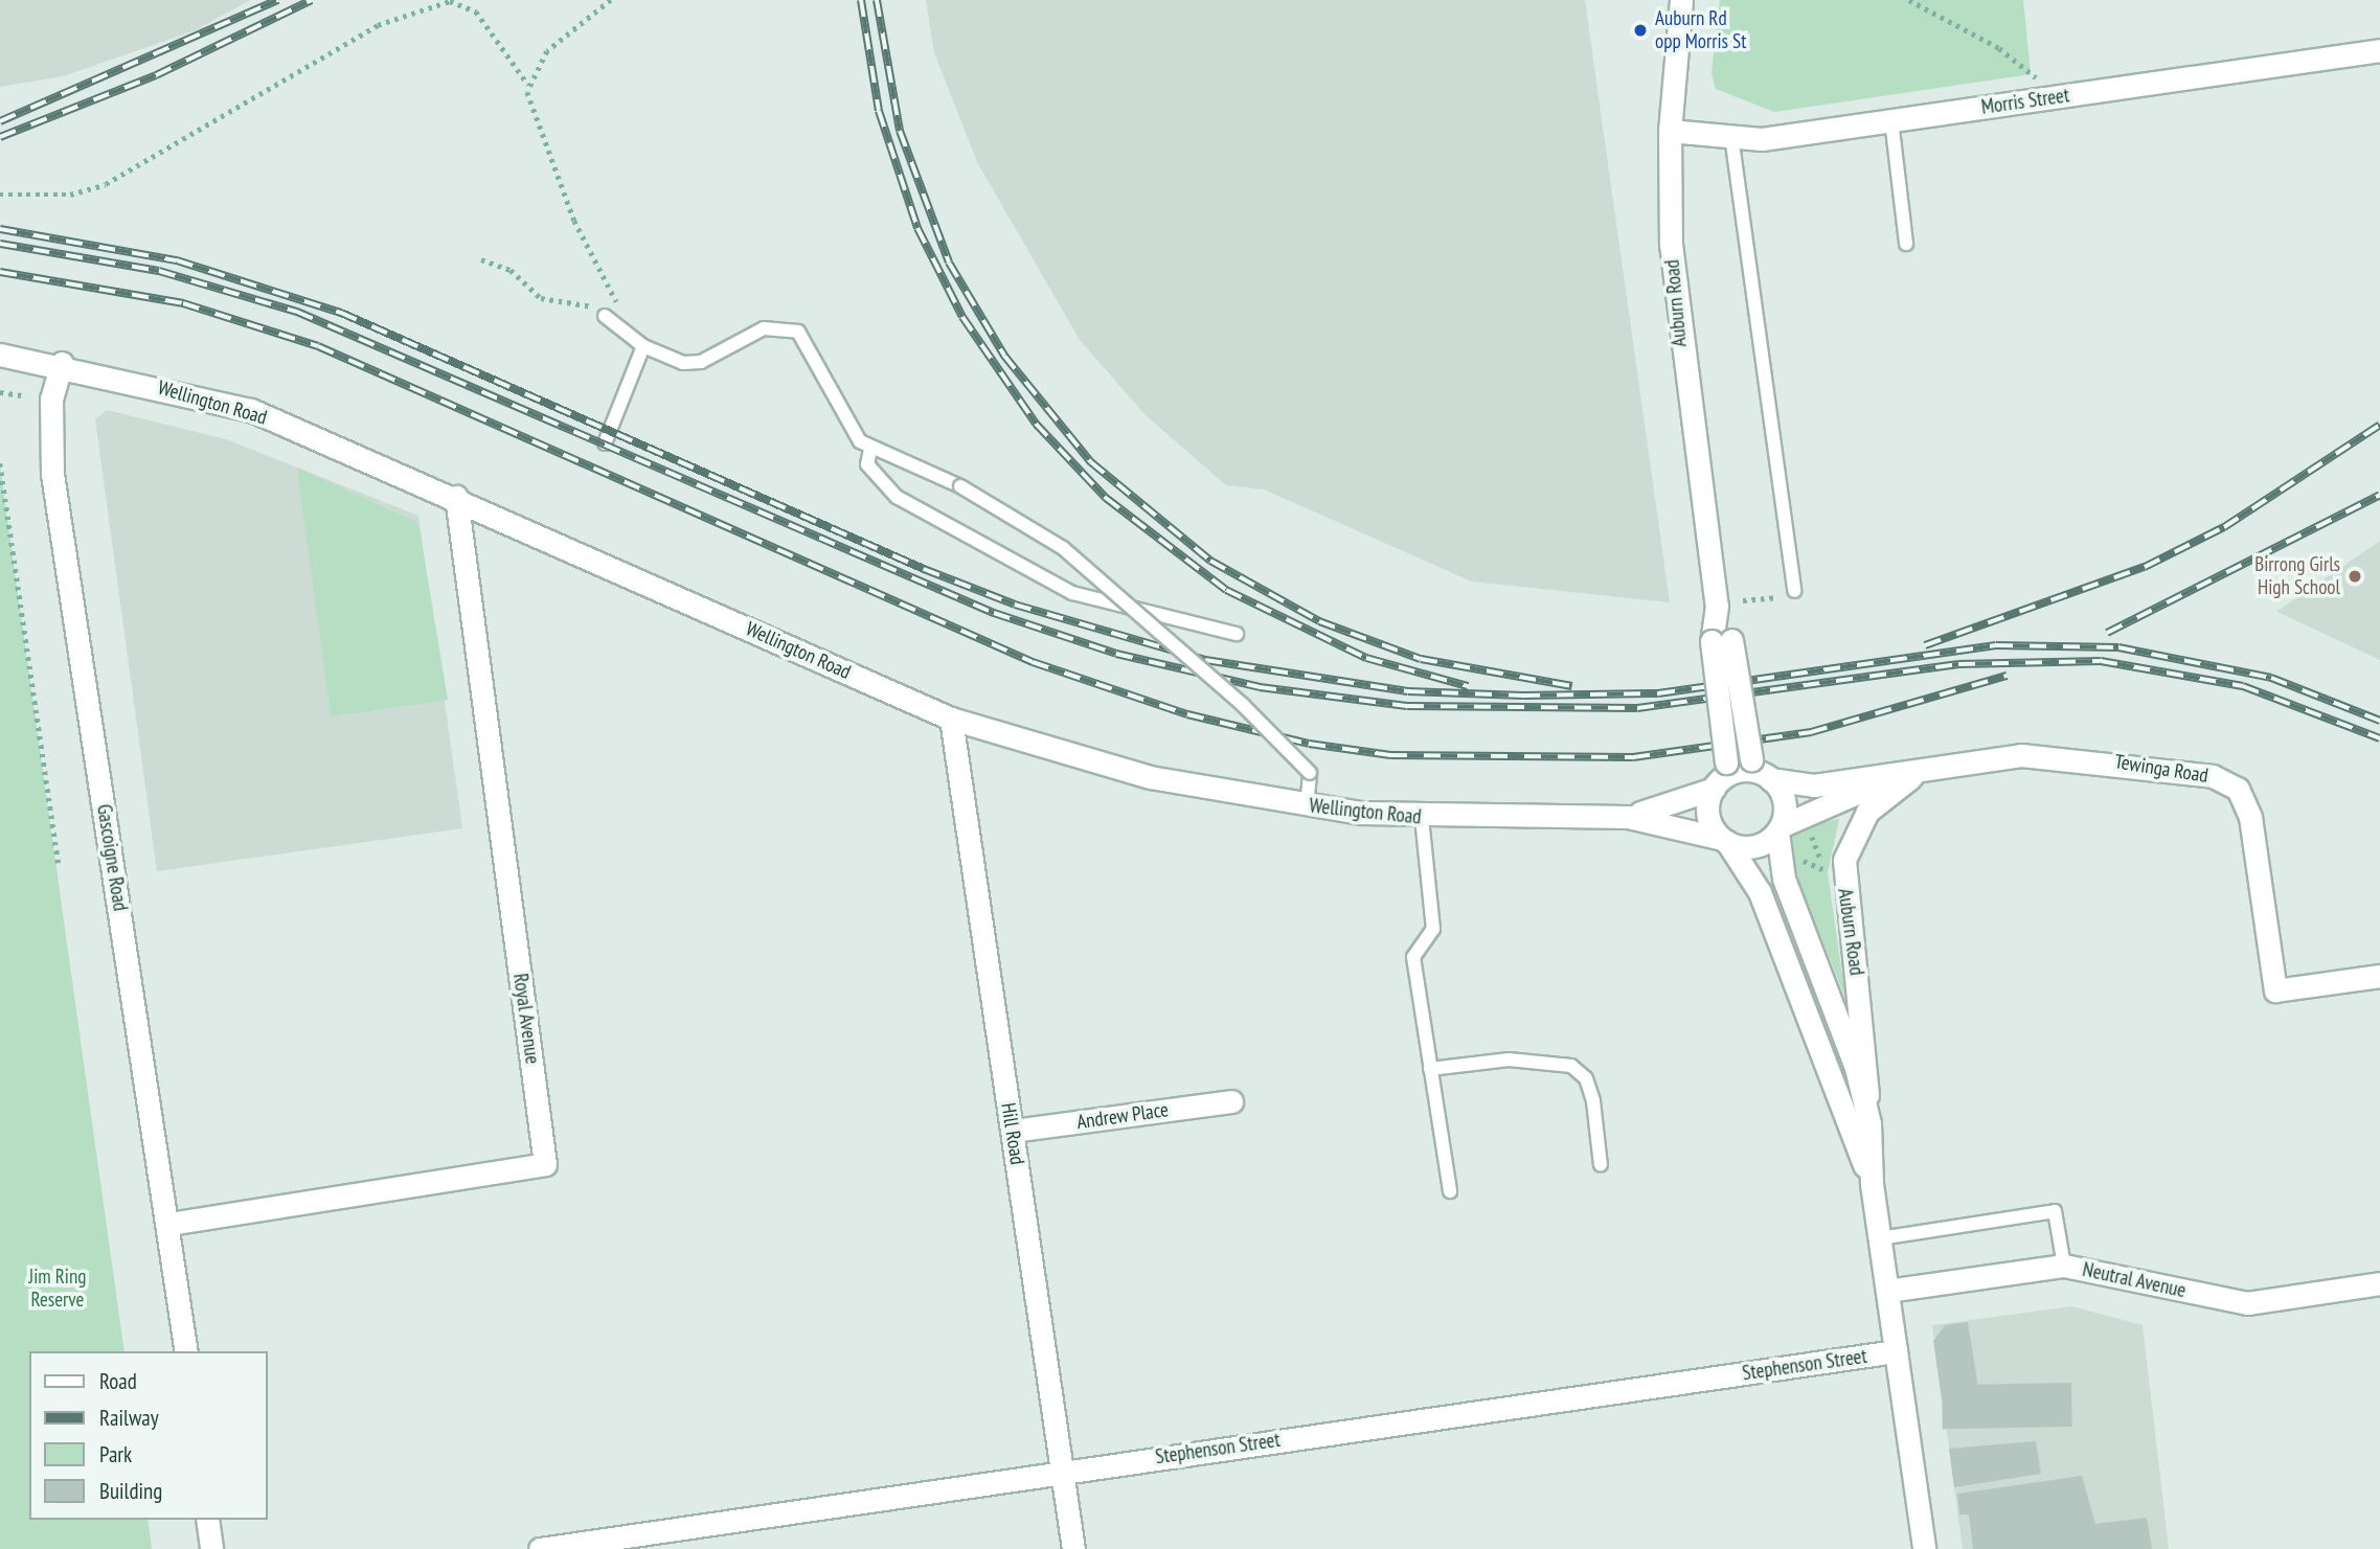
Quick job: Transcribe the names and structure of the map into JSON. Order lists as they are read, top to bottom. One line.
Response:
{"streets":{"street":["Morris Street","Auburn Road","Wellington Road","Tewinga Road","Gascoigne Road","Royal Avenue","Andrew Place","Hill Road","Neutral Avenue","Stephenson Street"]},"crossings":[["Morris Street","Auburn Road"],["Auburn Road","Wellington Road"],["Auburn Road","Tewinga Road"],["Auburn Road","Neutral Avenue"],["Auburn Road","Stephenson Street"],["Wellington Road","Tewinga Road"],["Wellington Road","Gascoigne Road"],["Wellington Road","Royal Avenue"],["Wellington Road","Hill Road"],["Gascoigne Road","Royal Avenue"],["Andrew Place","Hill Road"],["Hill Road","Stephenson Street"]],"parks":["Jim Ring Reserve"],"places":["Auburn Rd opp Morris St","Birrong Girls High School"],"legend":["Road","Railway","Park","Building"]}
